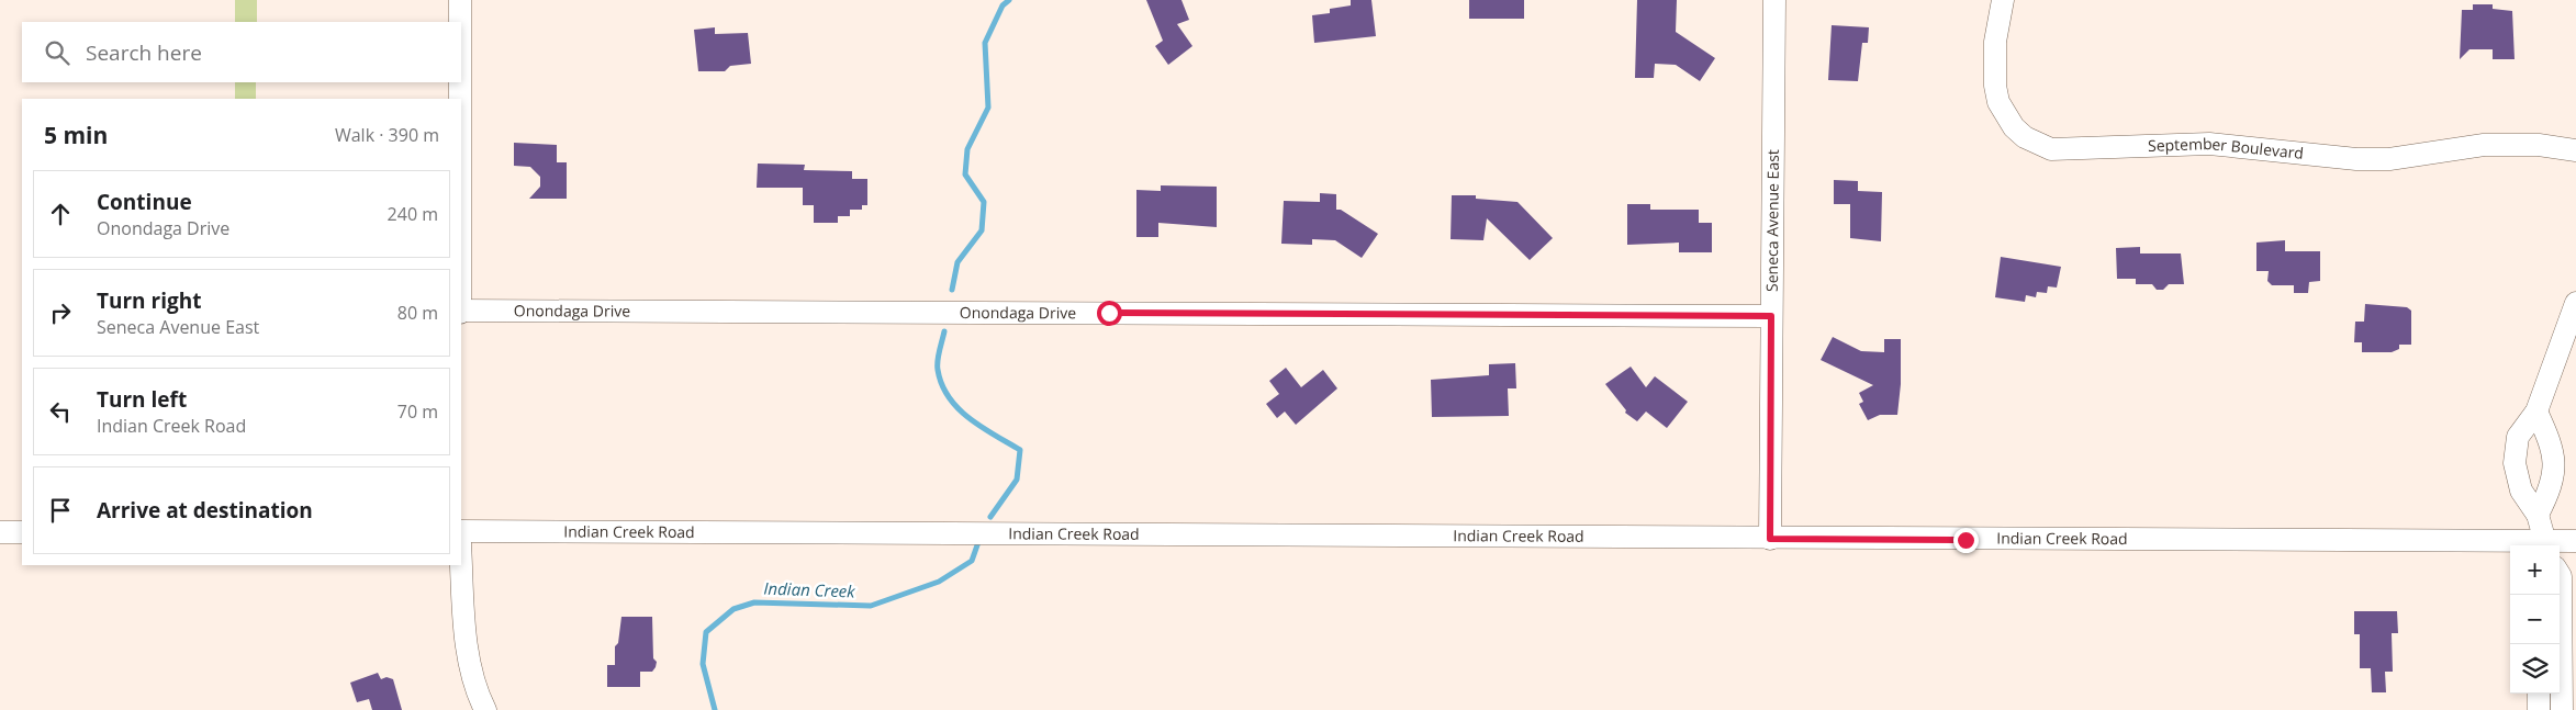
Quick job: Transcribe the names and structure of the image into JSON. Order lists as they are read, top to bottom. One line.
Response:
{"streets":{"street":["September Boulevard","Seneca Avenue East","Onondaga Drive","Indian Creek Road"]},"crossings":[["Seneca Avenue East","Onondaga Drive"],["Seneca Avenue East","Indian Creek Road"]],"water":["Indian Creek"],"page":{"search":"Search here","heading":["5 min","Walk · 390 m"],"list":[["Continue","Onondaga Drive","240 m"],["Turn right","Seneca Avenue East","80 m"],["Turn left","Indian Creek Road","70 m"],"Arrive at destination"],"map_buttons":["+","−"]}}
